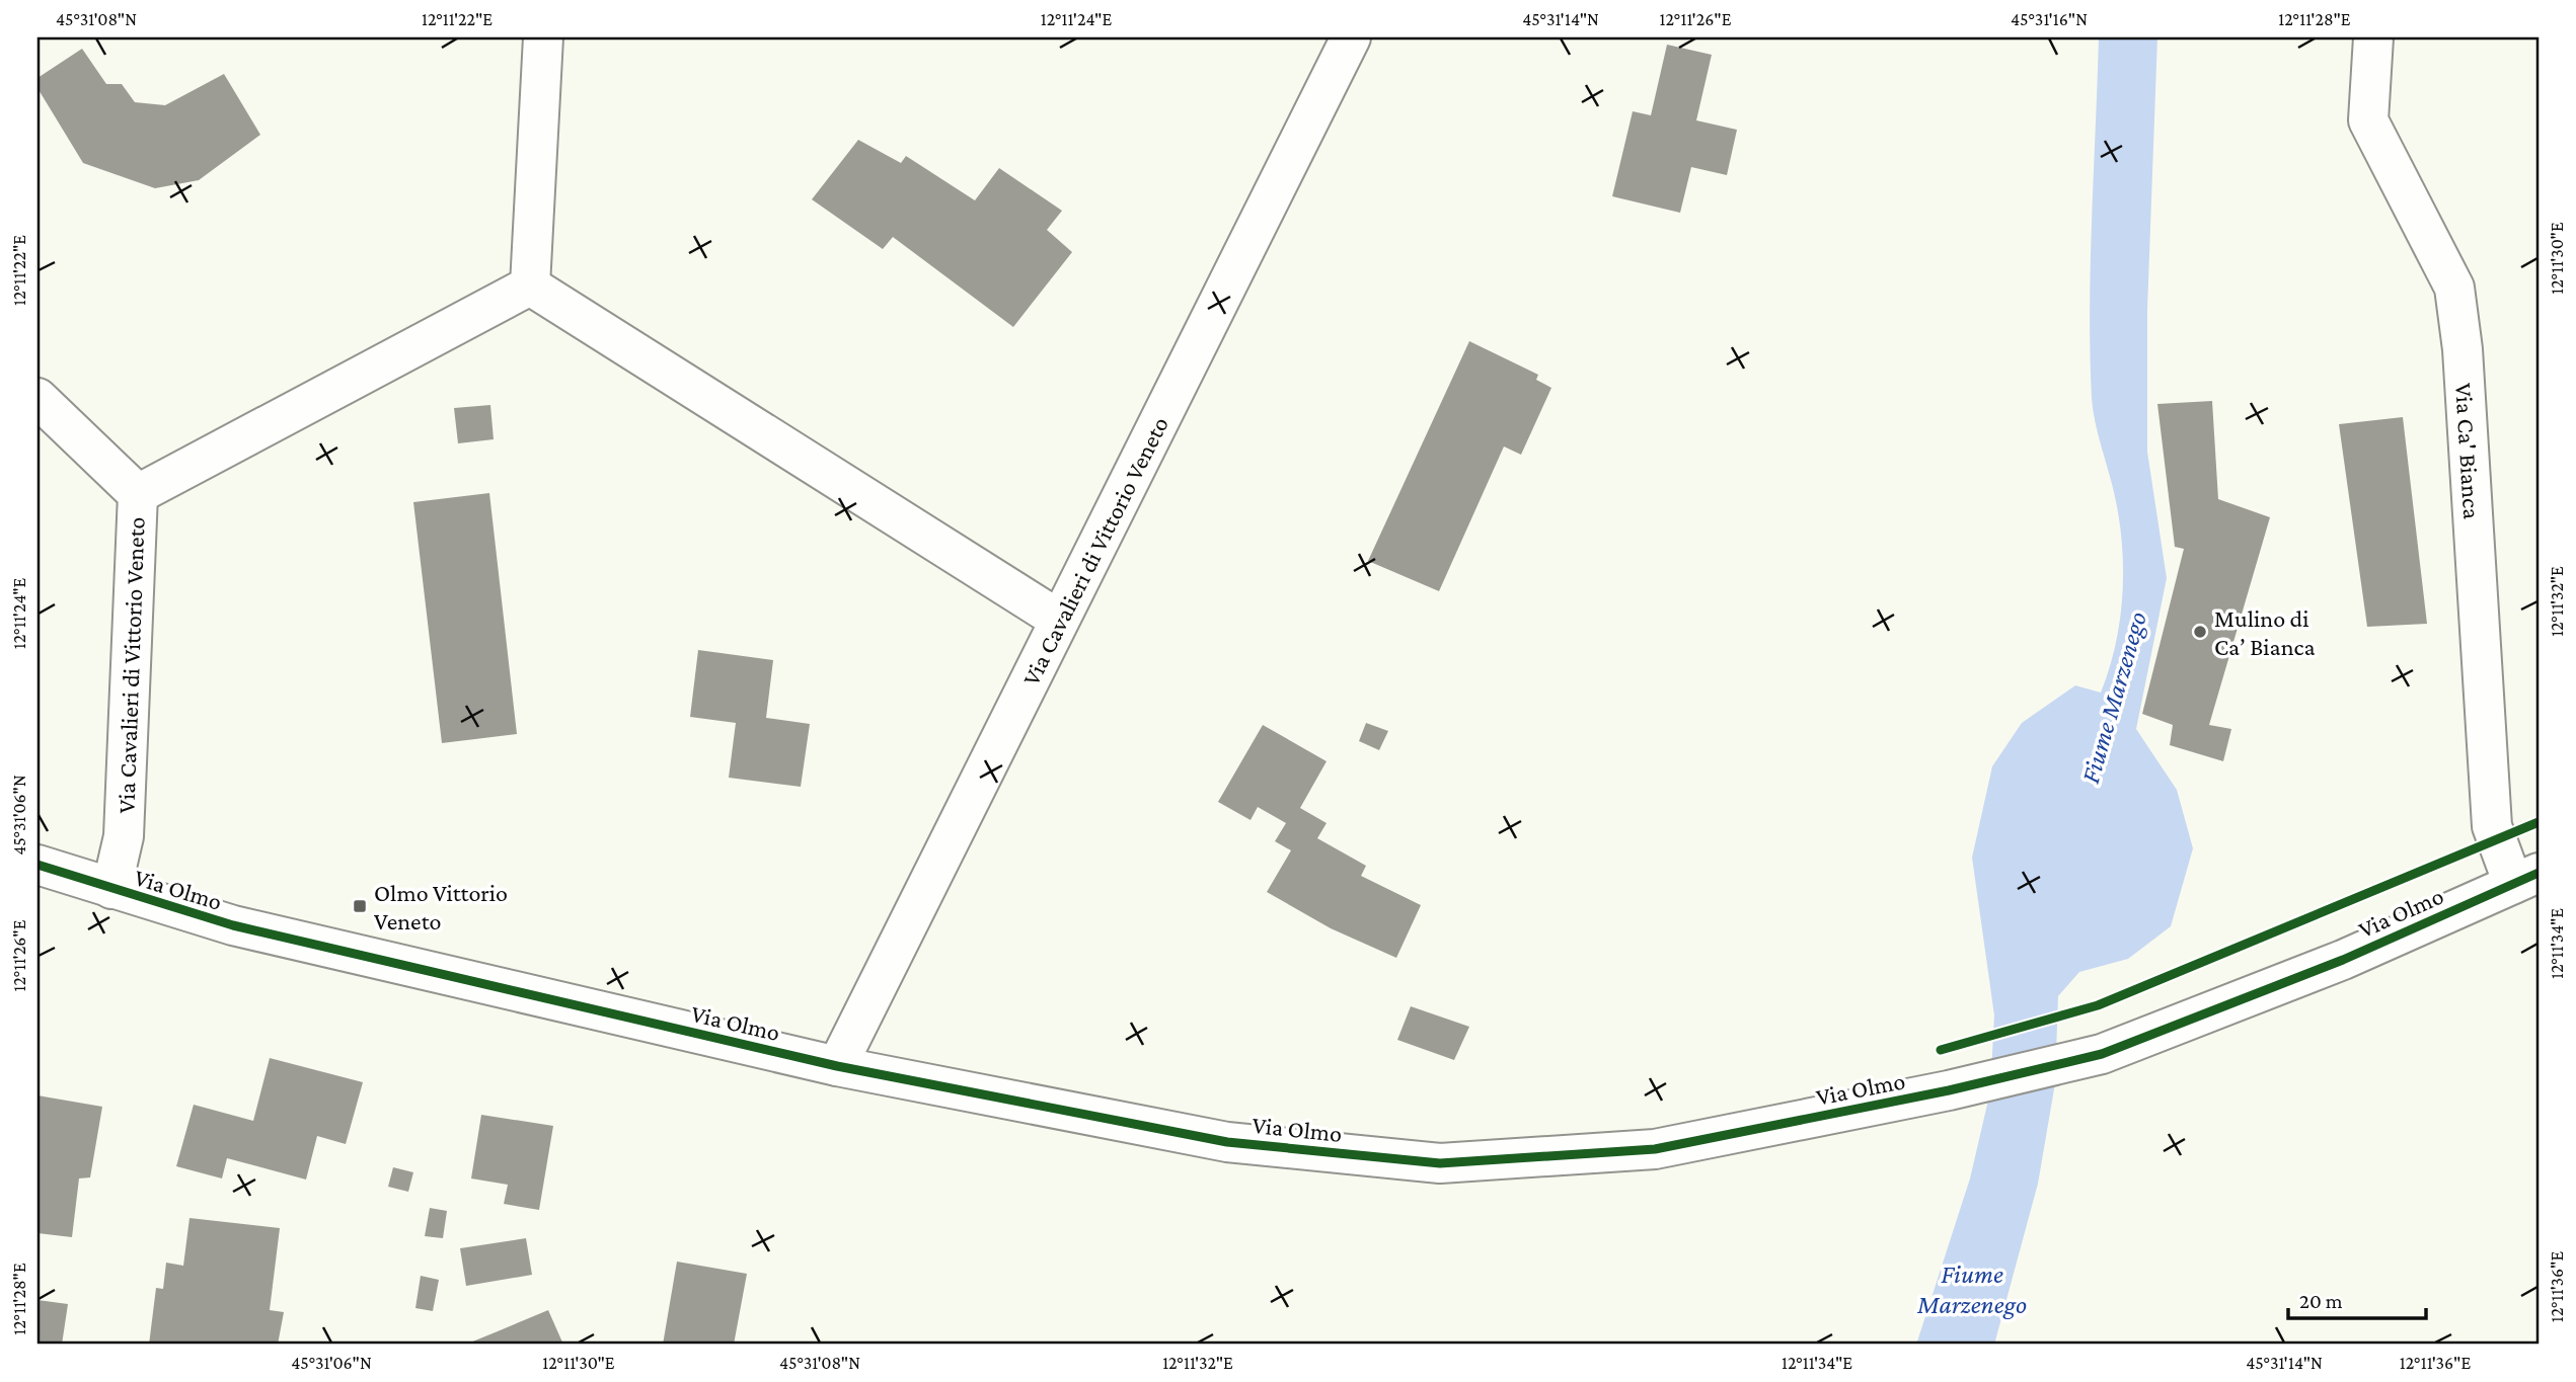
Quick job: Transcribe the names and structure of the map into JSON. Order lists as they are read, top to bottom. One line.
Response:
{"streets":{"street":["Via Ca' Bianca","Via Cavalieri di Vittorio Veneto","Via Olmo"]},"crossings":[["Via Ca' Bianca","Via Olmo"],["Via Cavalieri di Vittorio Veneto","Via Olmo"]],"water":["Fiume Marzenego"],"places":{"other":["Mulino di Ca’ Bianca"],"transit":["Olmo Vittorio Veneto"]},"scale_bar":"20 m","coordinates":["45°31'08\"N","12°11'22\"E","12°11'24\"E","45°31'14\"N","12°11'26\"E","45°31'16\"N","12°11'28\"E","12°11'30\"E","12°11'32\"E","45°31'06\"N","12°11'34\"E","12°11'36\"E"]}
